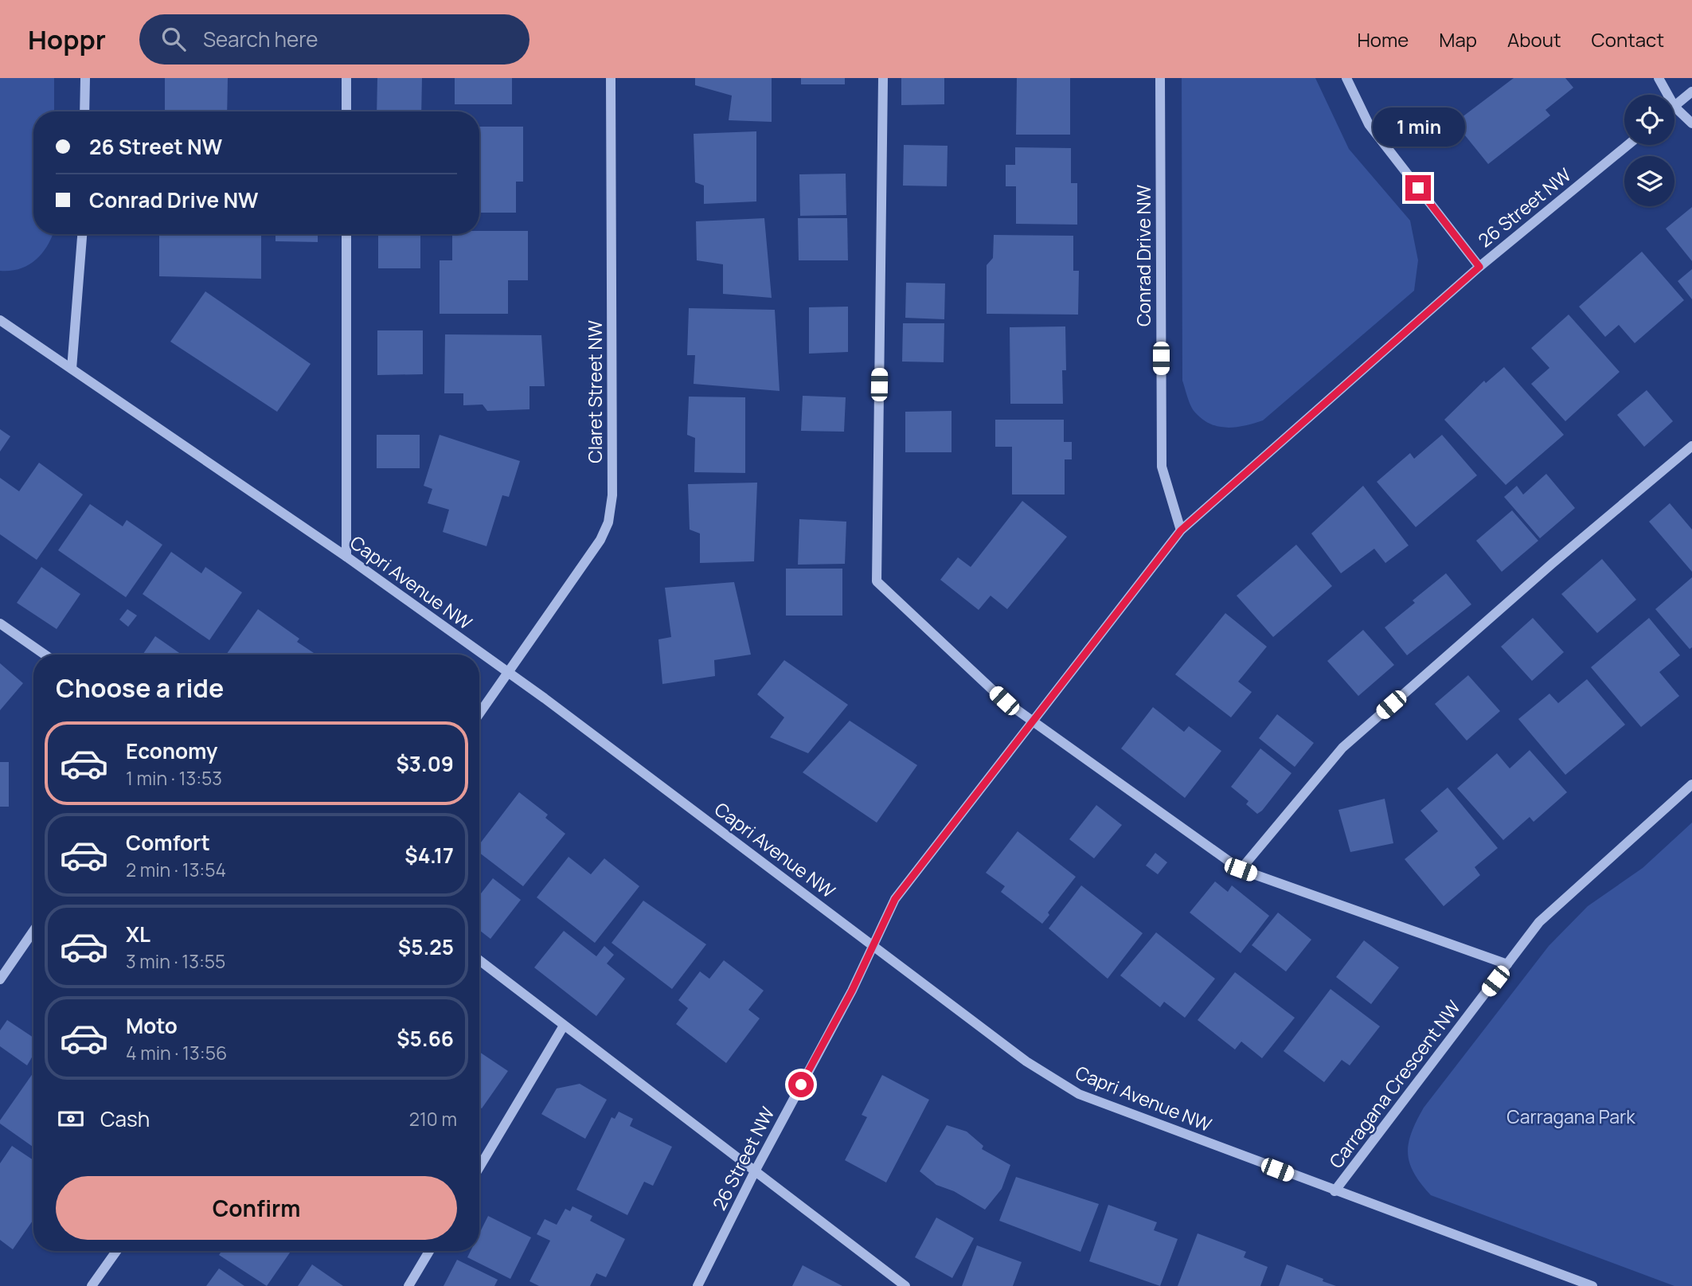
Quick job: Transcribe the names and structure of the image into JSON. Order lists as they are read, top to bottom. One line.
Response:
{"streets":{"street":["26 Street NW","Conrad Drive NW","Claret Street NW","Capri Avenue NW","Carragana Crescent NW"]},"crossings":[["26 Street NW","Conrad Drive NW"],["26 Street NW","Capri Avenue NW"],["Claret Street NW","Capri Avenue NW"],["Capri Avenue NW","Carragana Crescent NW"]],"parks":["Carragana Park"],"page":{"header":"Hoppr","search":"Search here","nav":["Home","Map","About","Contact"],"bubble":"1 min","banner":["26 Street NW","Conrad Drive NW"],"heading":"Choose a ride","list":[{"name":"Economy","note":"1 min · 13:53","value":"$3.09"},{"name":"Comfort","note":"2 min · 13:54","value":"$4.17"},{"name":"XL","note":"3 min · 13:55","value":"$5.25"},{"name":"Moto","note":"4 min · 13:56","value":"$5.66"}],"pay":["Cash","210 m"],"buttons":"Confirm"}}
